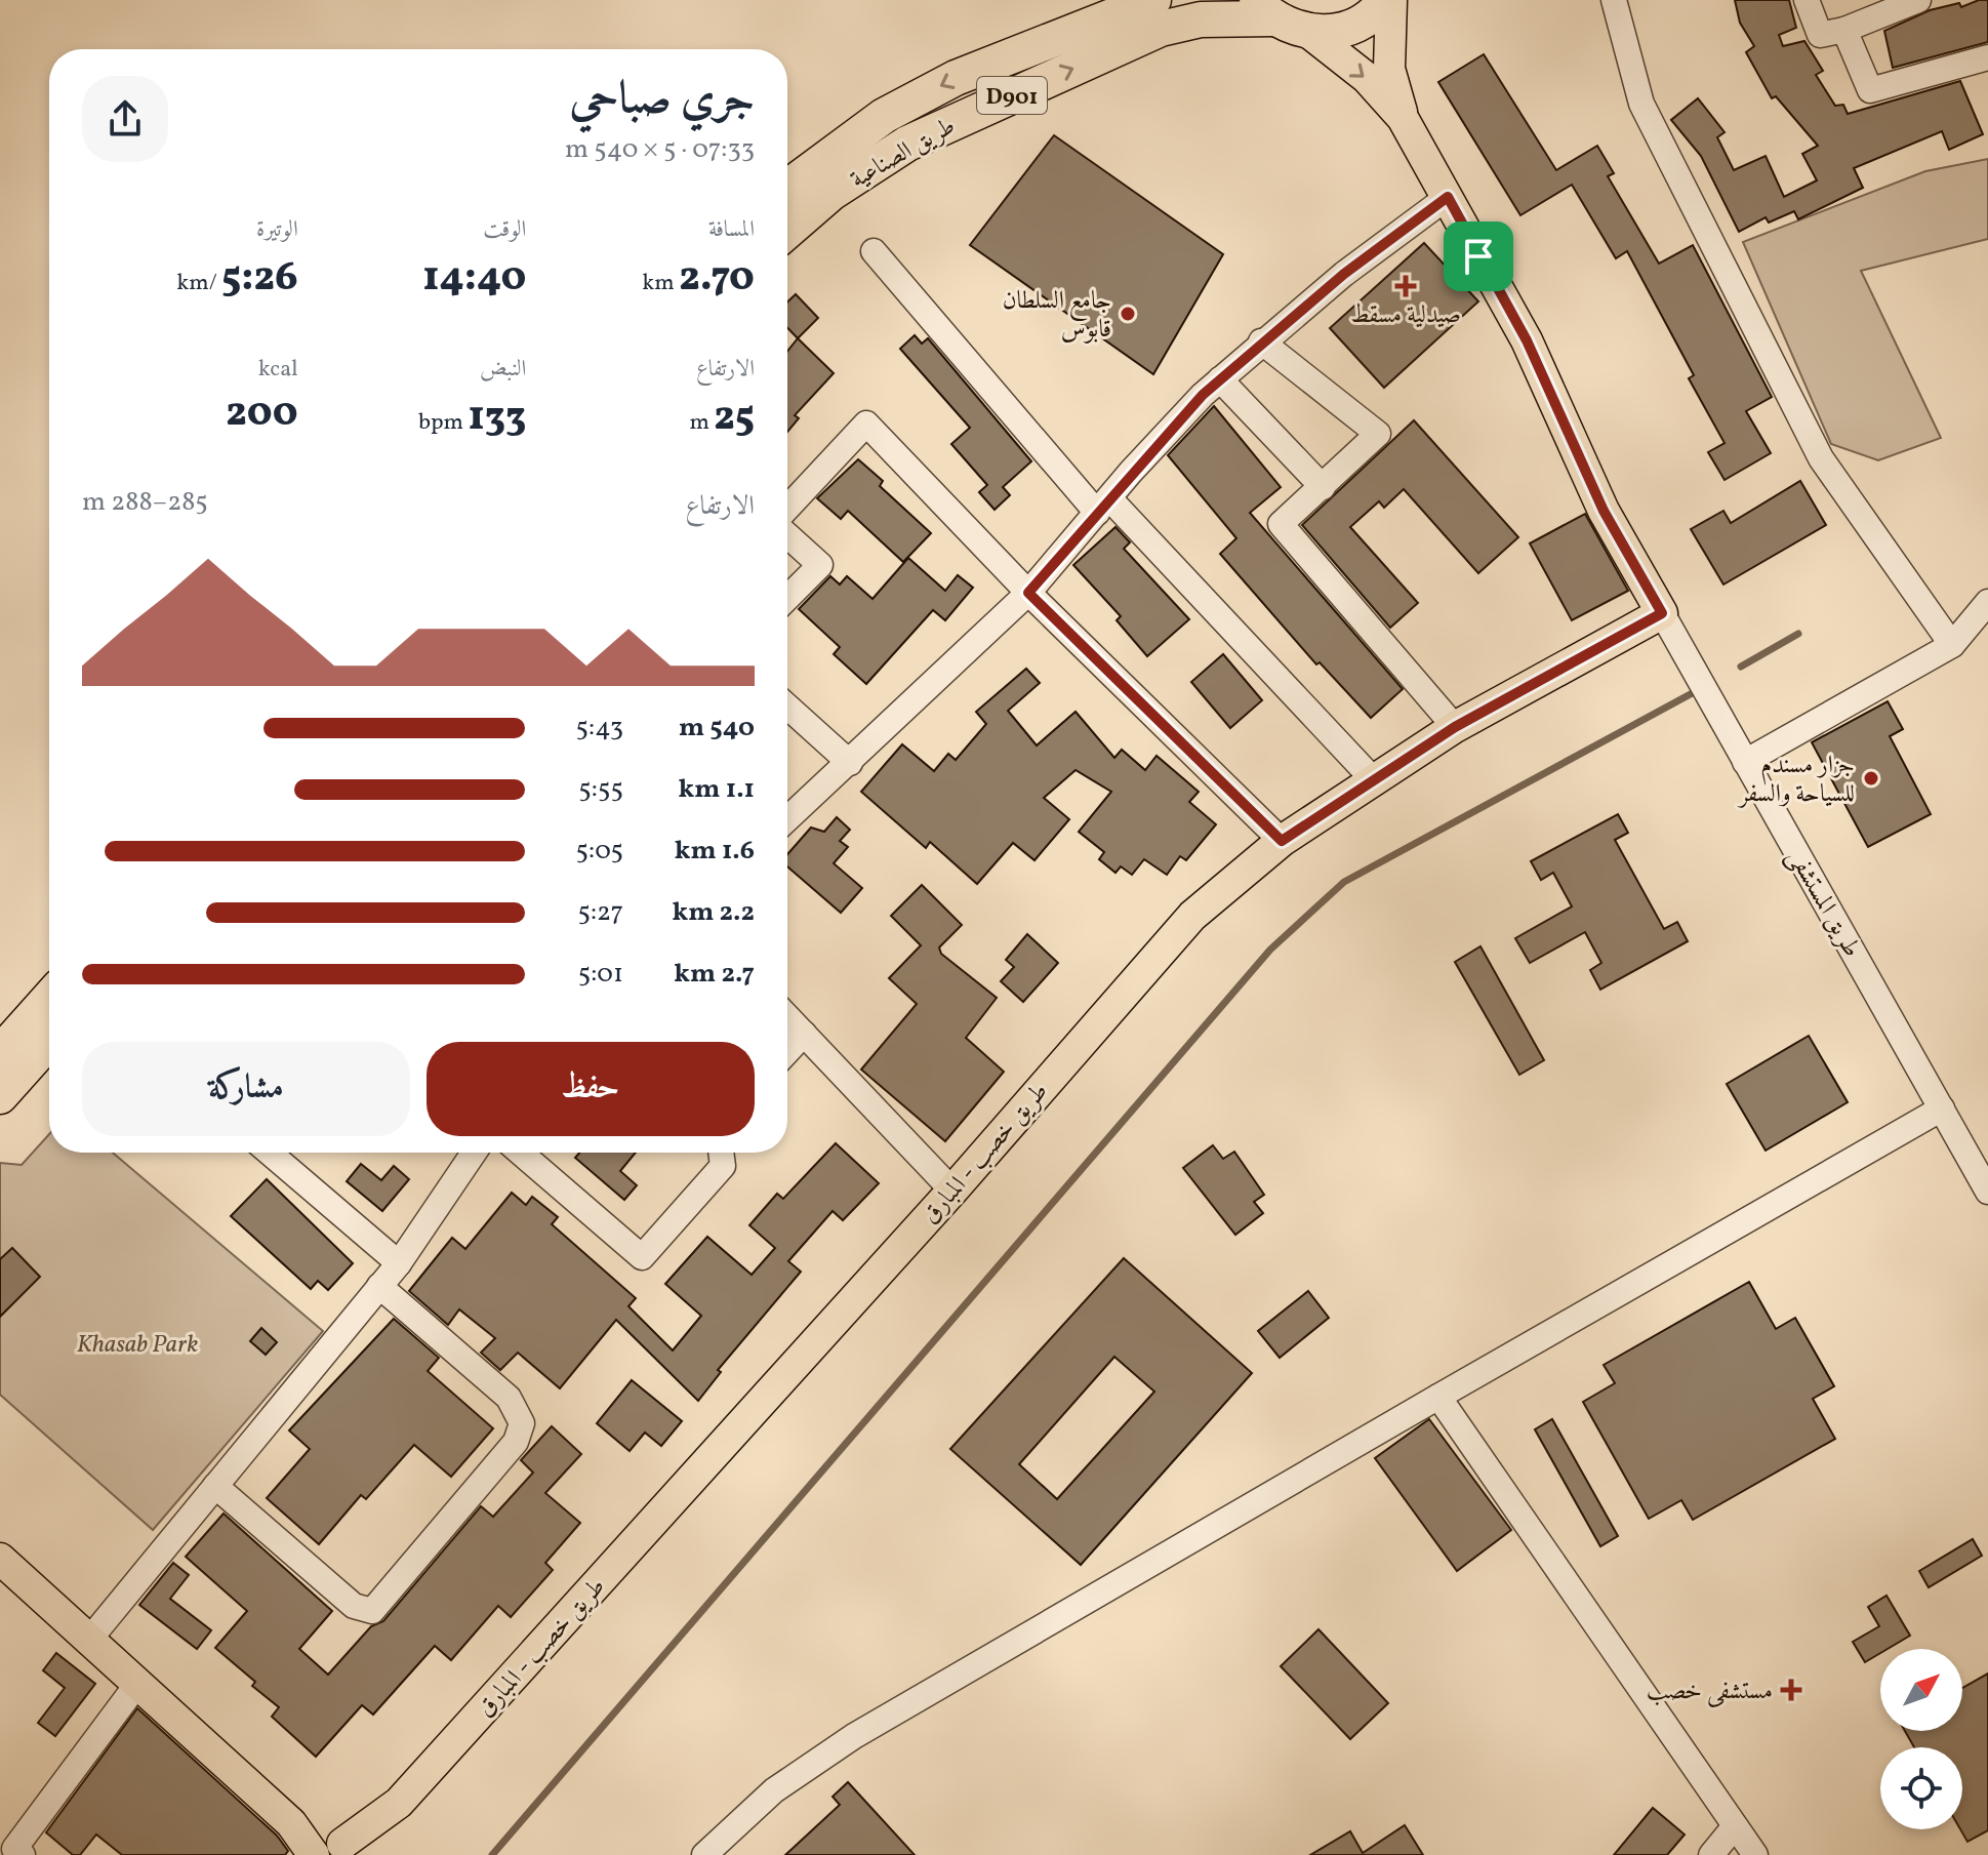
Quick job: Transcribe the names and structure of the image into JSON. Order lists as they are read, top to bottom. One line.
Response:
{"streets":{"highway":["D901","طريق الصناعية"],"main road":["طريق خصب - المبارق"],"street":["طريق المستشفى"]},"crossings":[["طريق المستشفى","طريق خصب - المبارق"]],"parks":["Khasab Park"],"places":{"health":["صيدلية مسقط","مستشفى خصب"],"other":["جامع السلطان قابوس","جزار مسندم للسياحة والسفر"]},"north":"top right","page":{"heading":["جري صباحي","07:33 · 5 × 540 m"],"stats":[["المسافة","2.70 km"],["الوقت","14:40"],["الوتيرة","5:26 /km"],["الارتفاع","25 m"],["النبض","133 bpm"],["kcal","200"]],"chart":["الارتفاع","285–288 m"],"list":[{"name":"540 m","note":"5:43"},{"name":"1.1 km","note":"5:55"},{"name":"1.6 km","note":"5:05"},{"name":"2.2 km","note":"5:27"},{"name":"2.7 km","note":"5:01"}],"buttons":["حفظ","مشاركة"]}}
